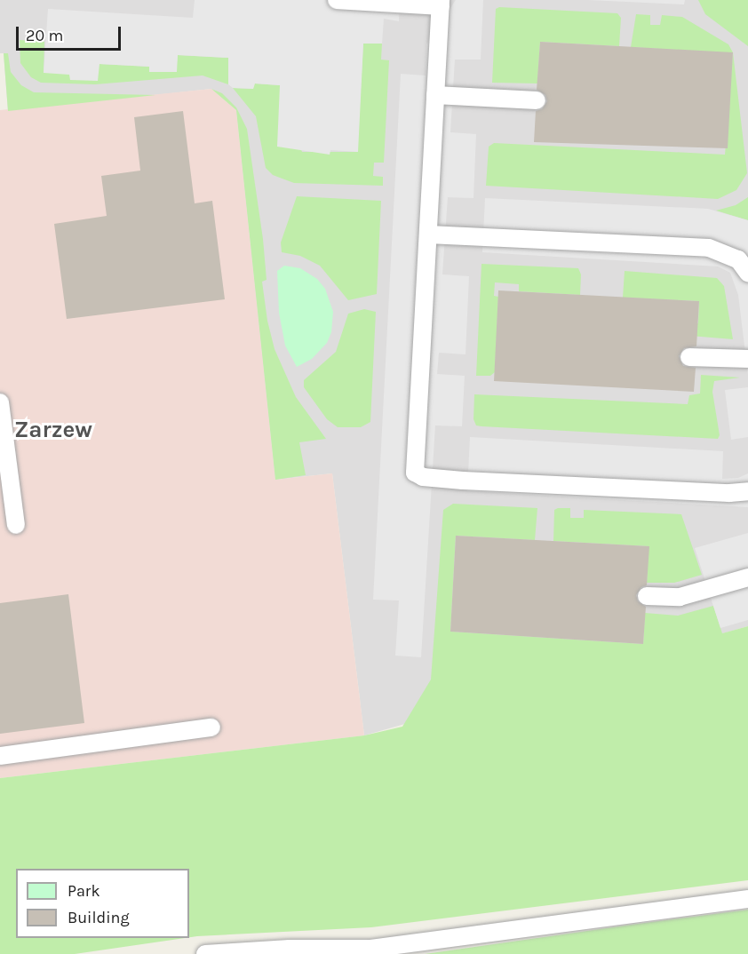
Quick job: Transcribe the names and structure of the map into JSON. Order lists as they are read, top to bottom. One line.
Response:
{"districts":["Zarzew"],"legend":["Park","Building"],"scale_bar":"20 m"}
